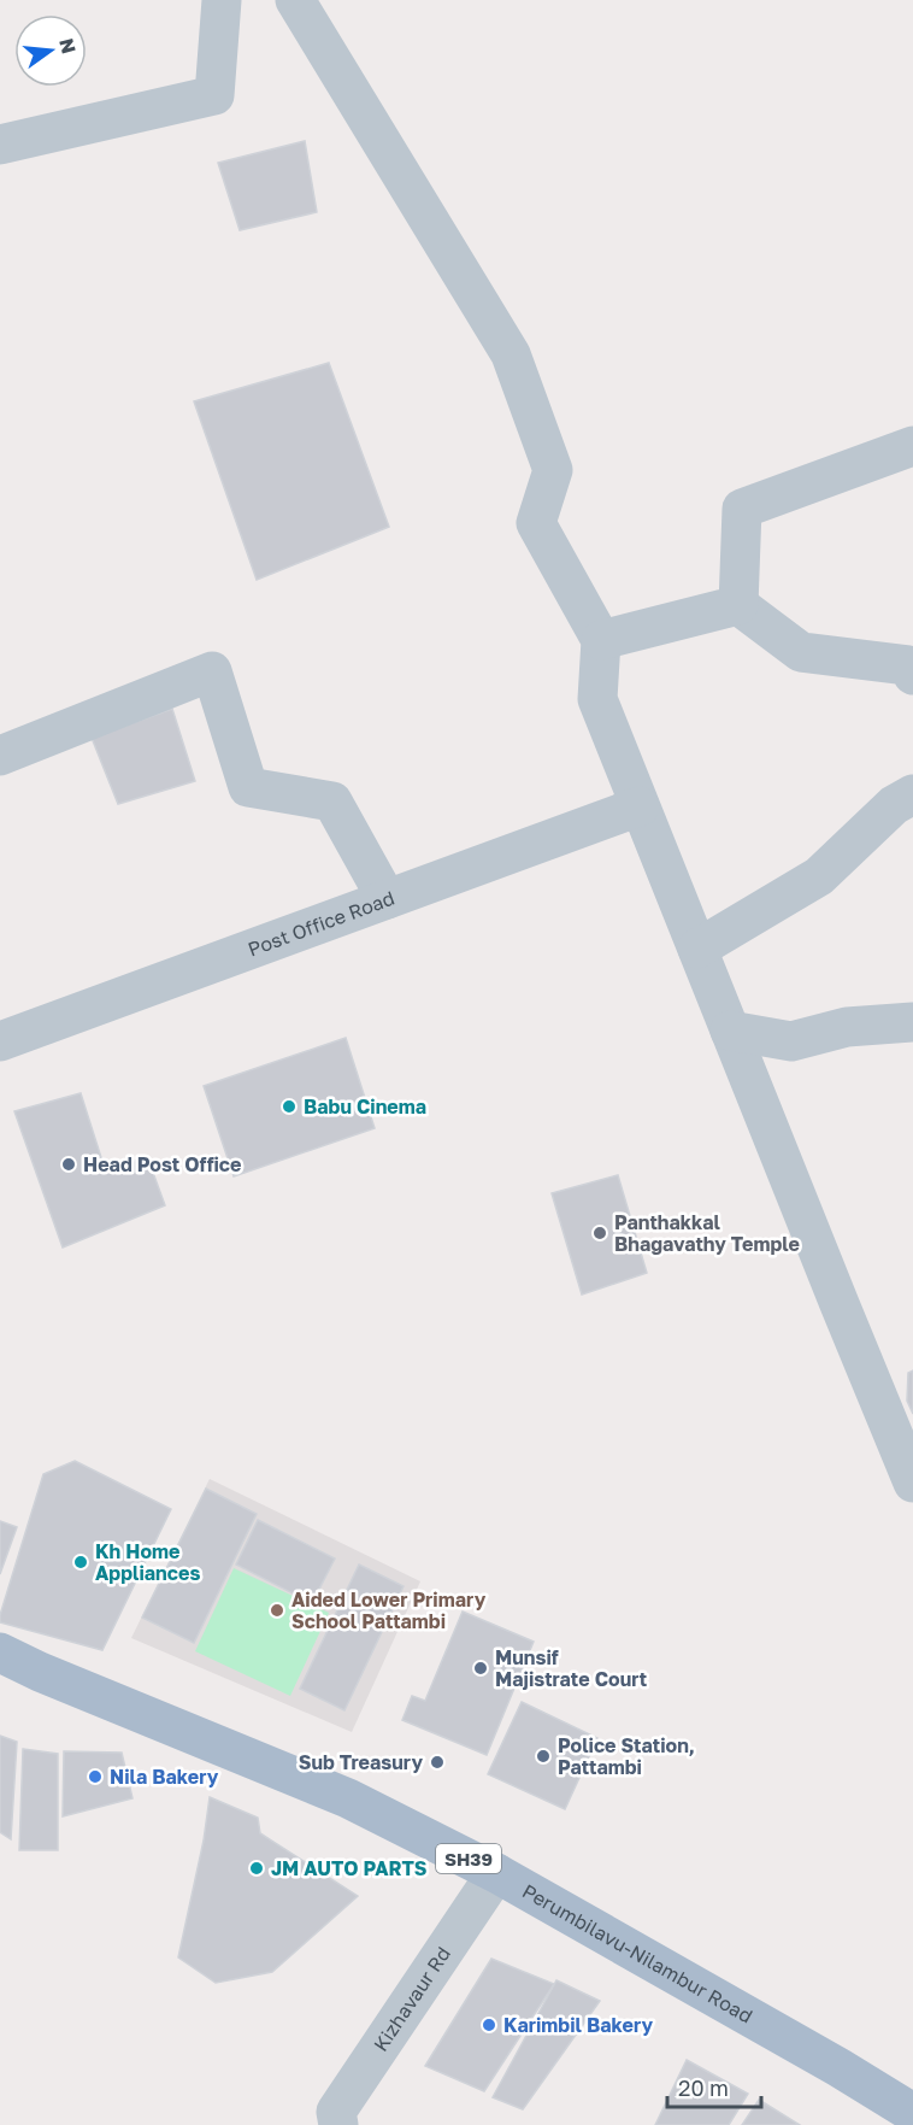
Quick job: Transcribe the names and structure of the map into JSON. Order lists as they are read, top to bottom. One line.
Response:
{"streets":{"main road":["SH39","Perumbilavu-Nilambur Road"],"street":["Post Office Road","Kizhavaur Rd"]},"crossings":[["Perumbilavu-Nilambur Road","Kizhavaur Rd"]],"places":["Babu Cinema","Head Post Office","Panthakkal Bhagavathy Temple","Kh Home Appliances","Aided Lower Primary School Pattambi","Munsif Majistrate Court","Police Station, Pattambi","Sub Treasury","Nila Bakery","JM AUTO PARTS","Karimbil Bakery"],"scale_bar":"20 m","north":"right"}
